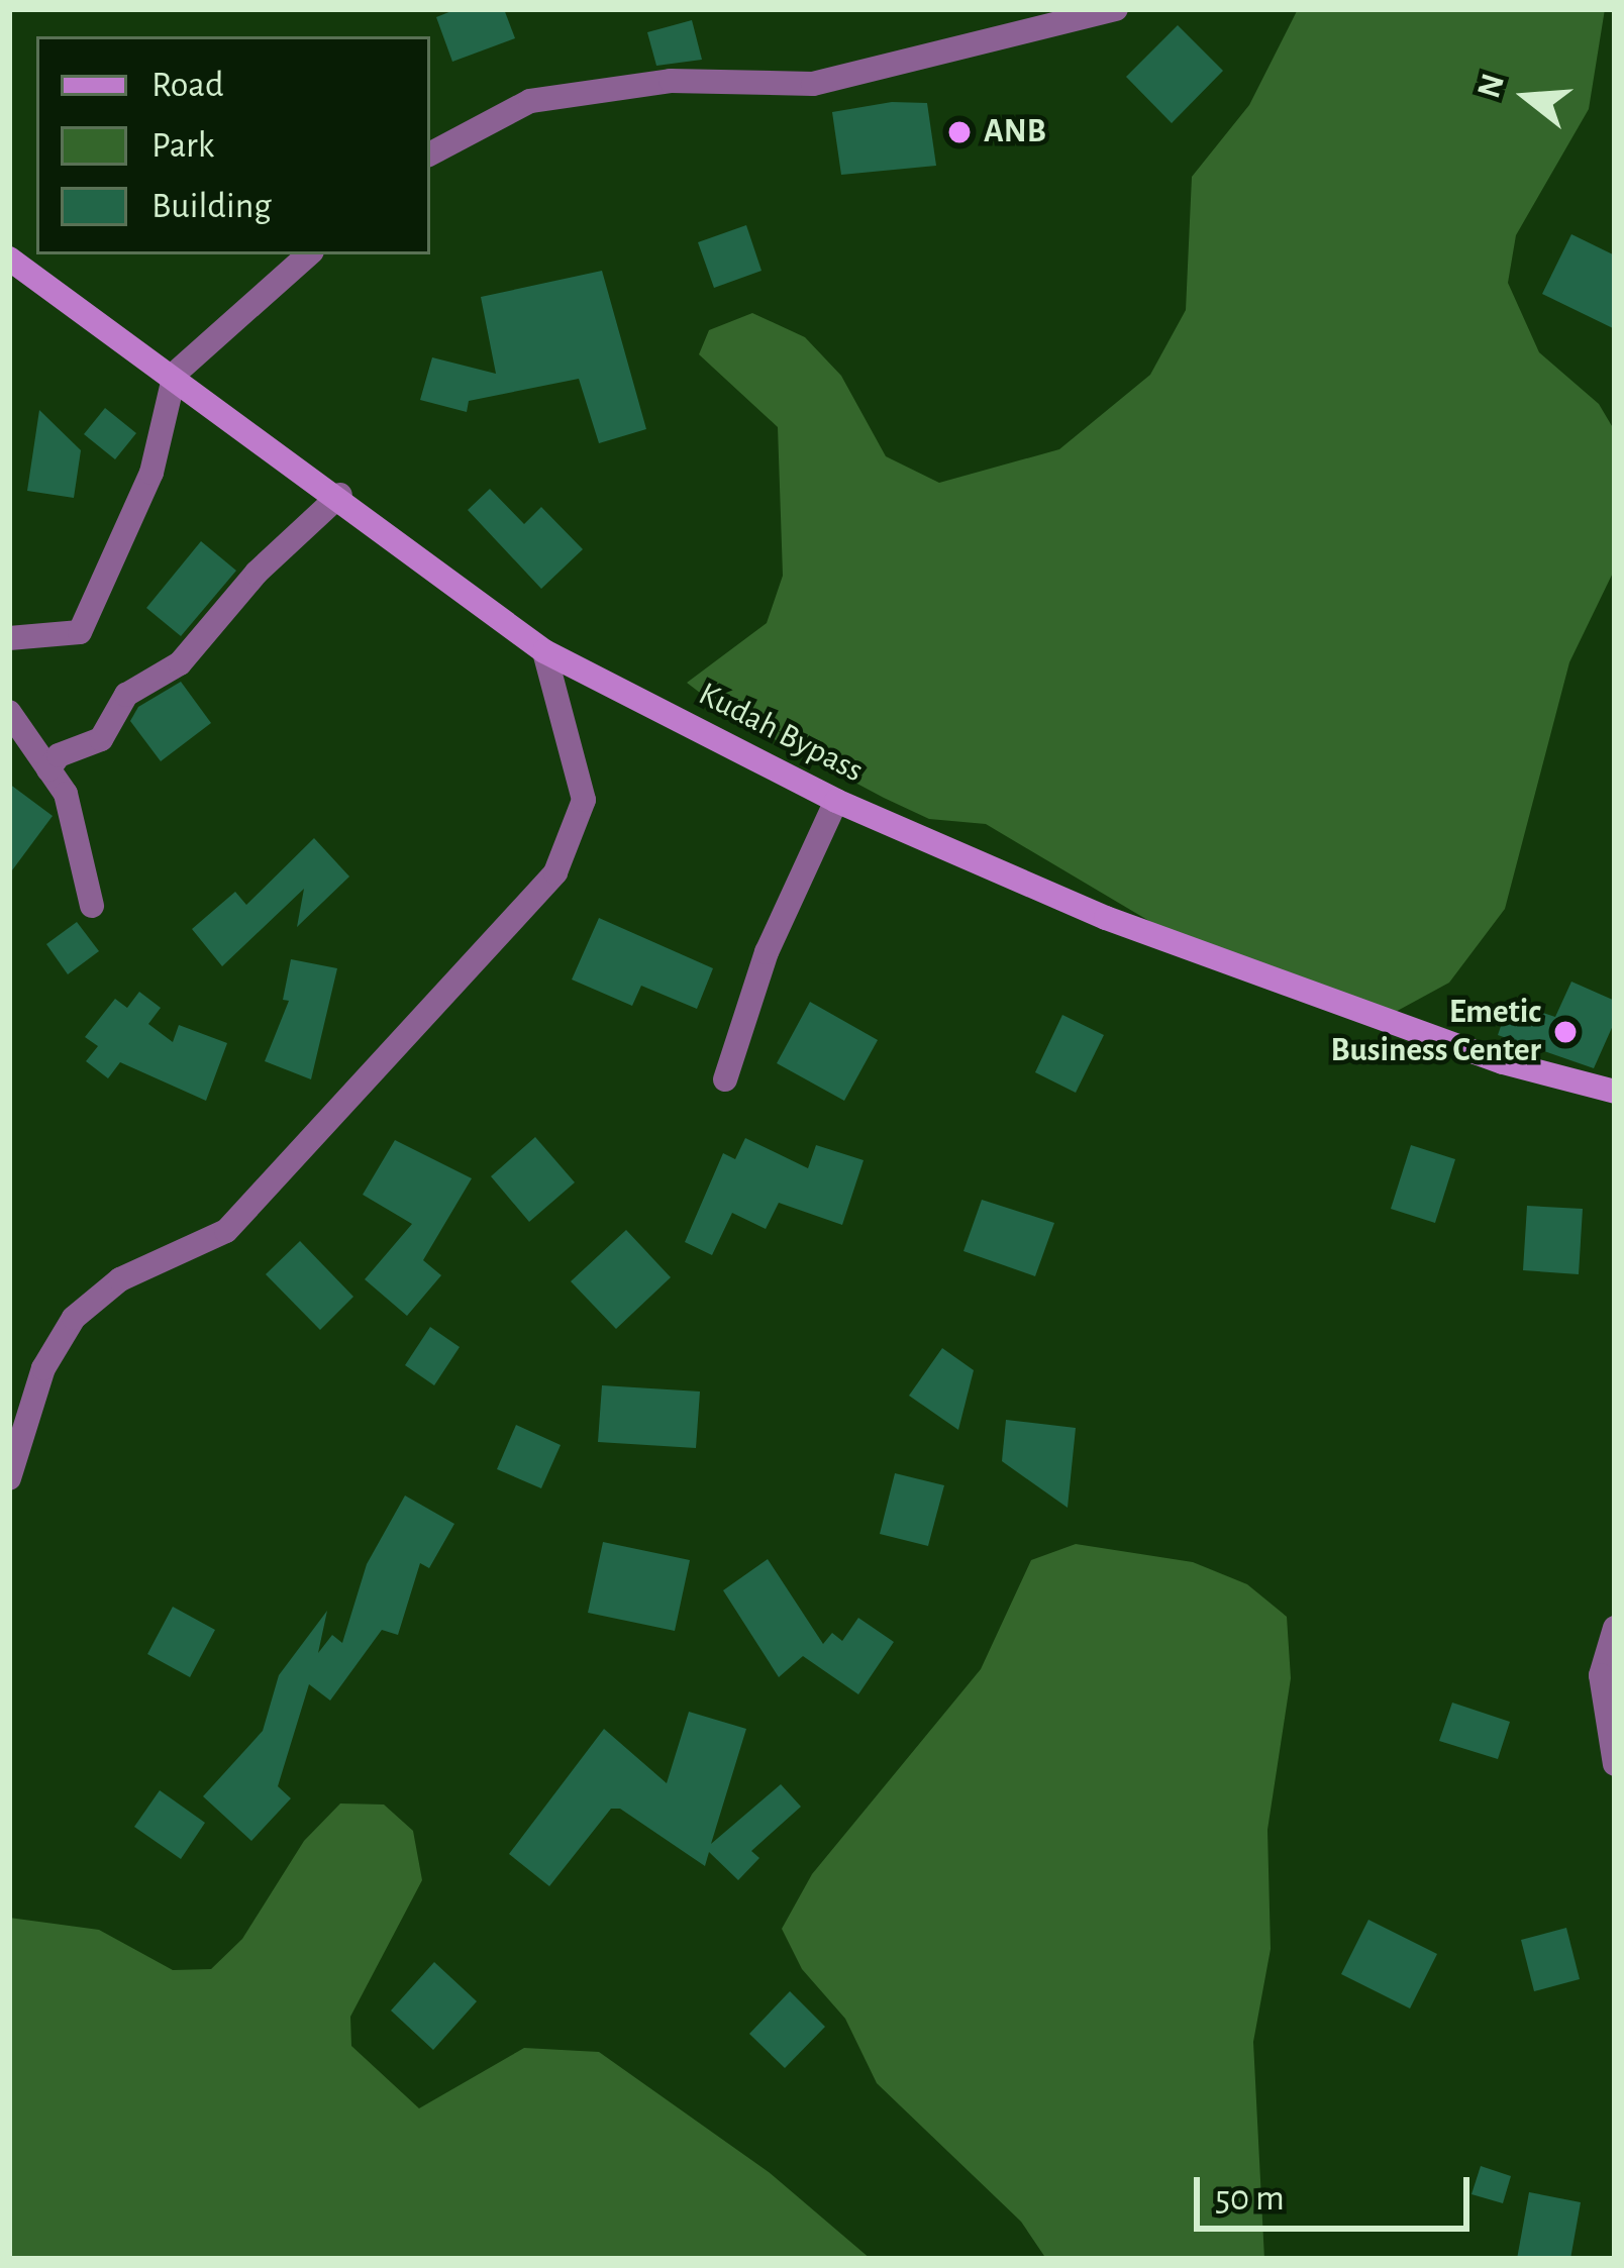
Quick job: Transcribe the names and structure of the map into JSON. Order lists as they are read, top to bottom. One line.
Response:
{"streets":{"street":["Kudah Bypass"]},"places":["ANB","Emetic Business Center"],"legend":["Road","Park","Building"],"scale_bar":"50 m","north":"left"}
